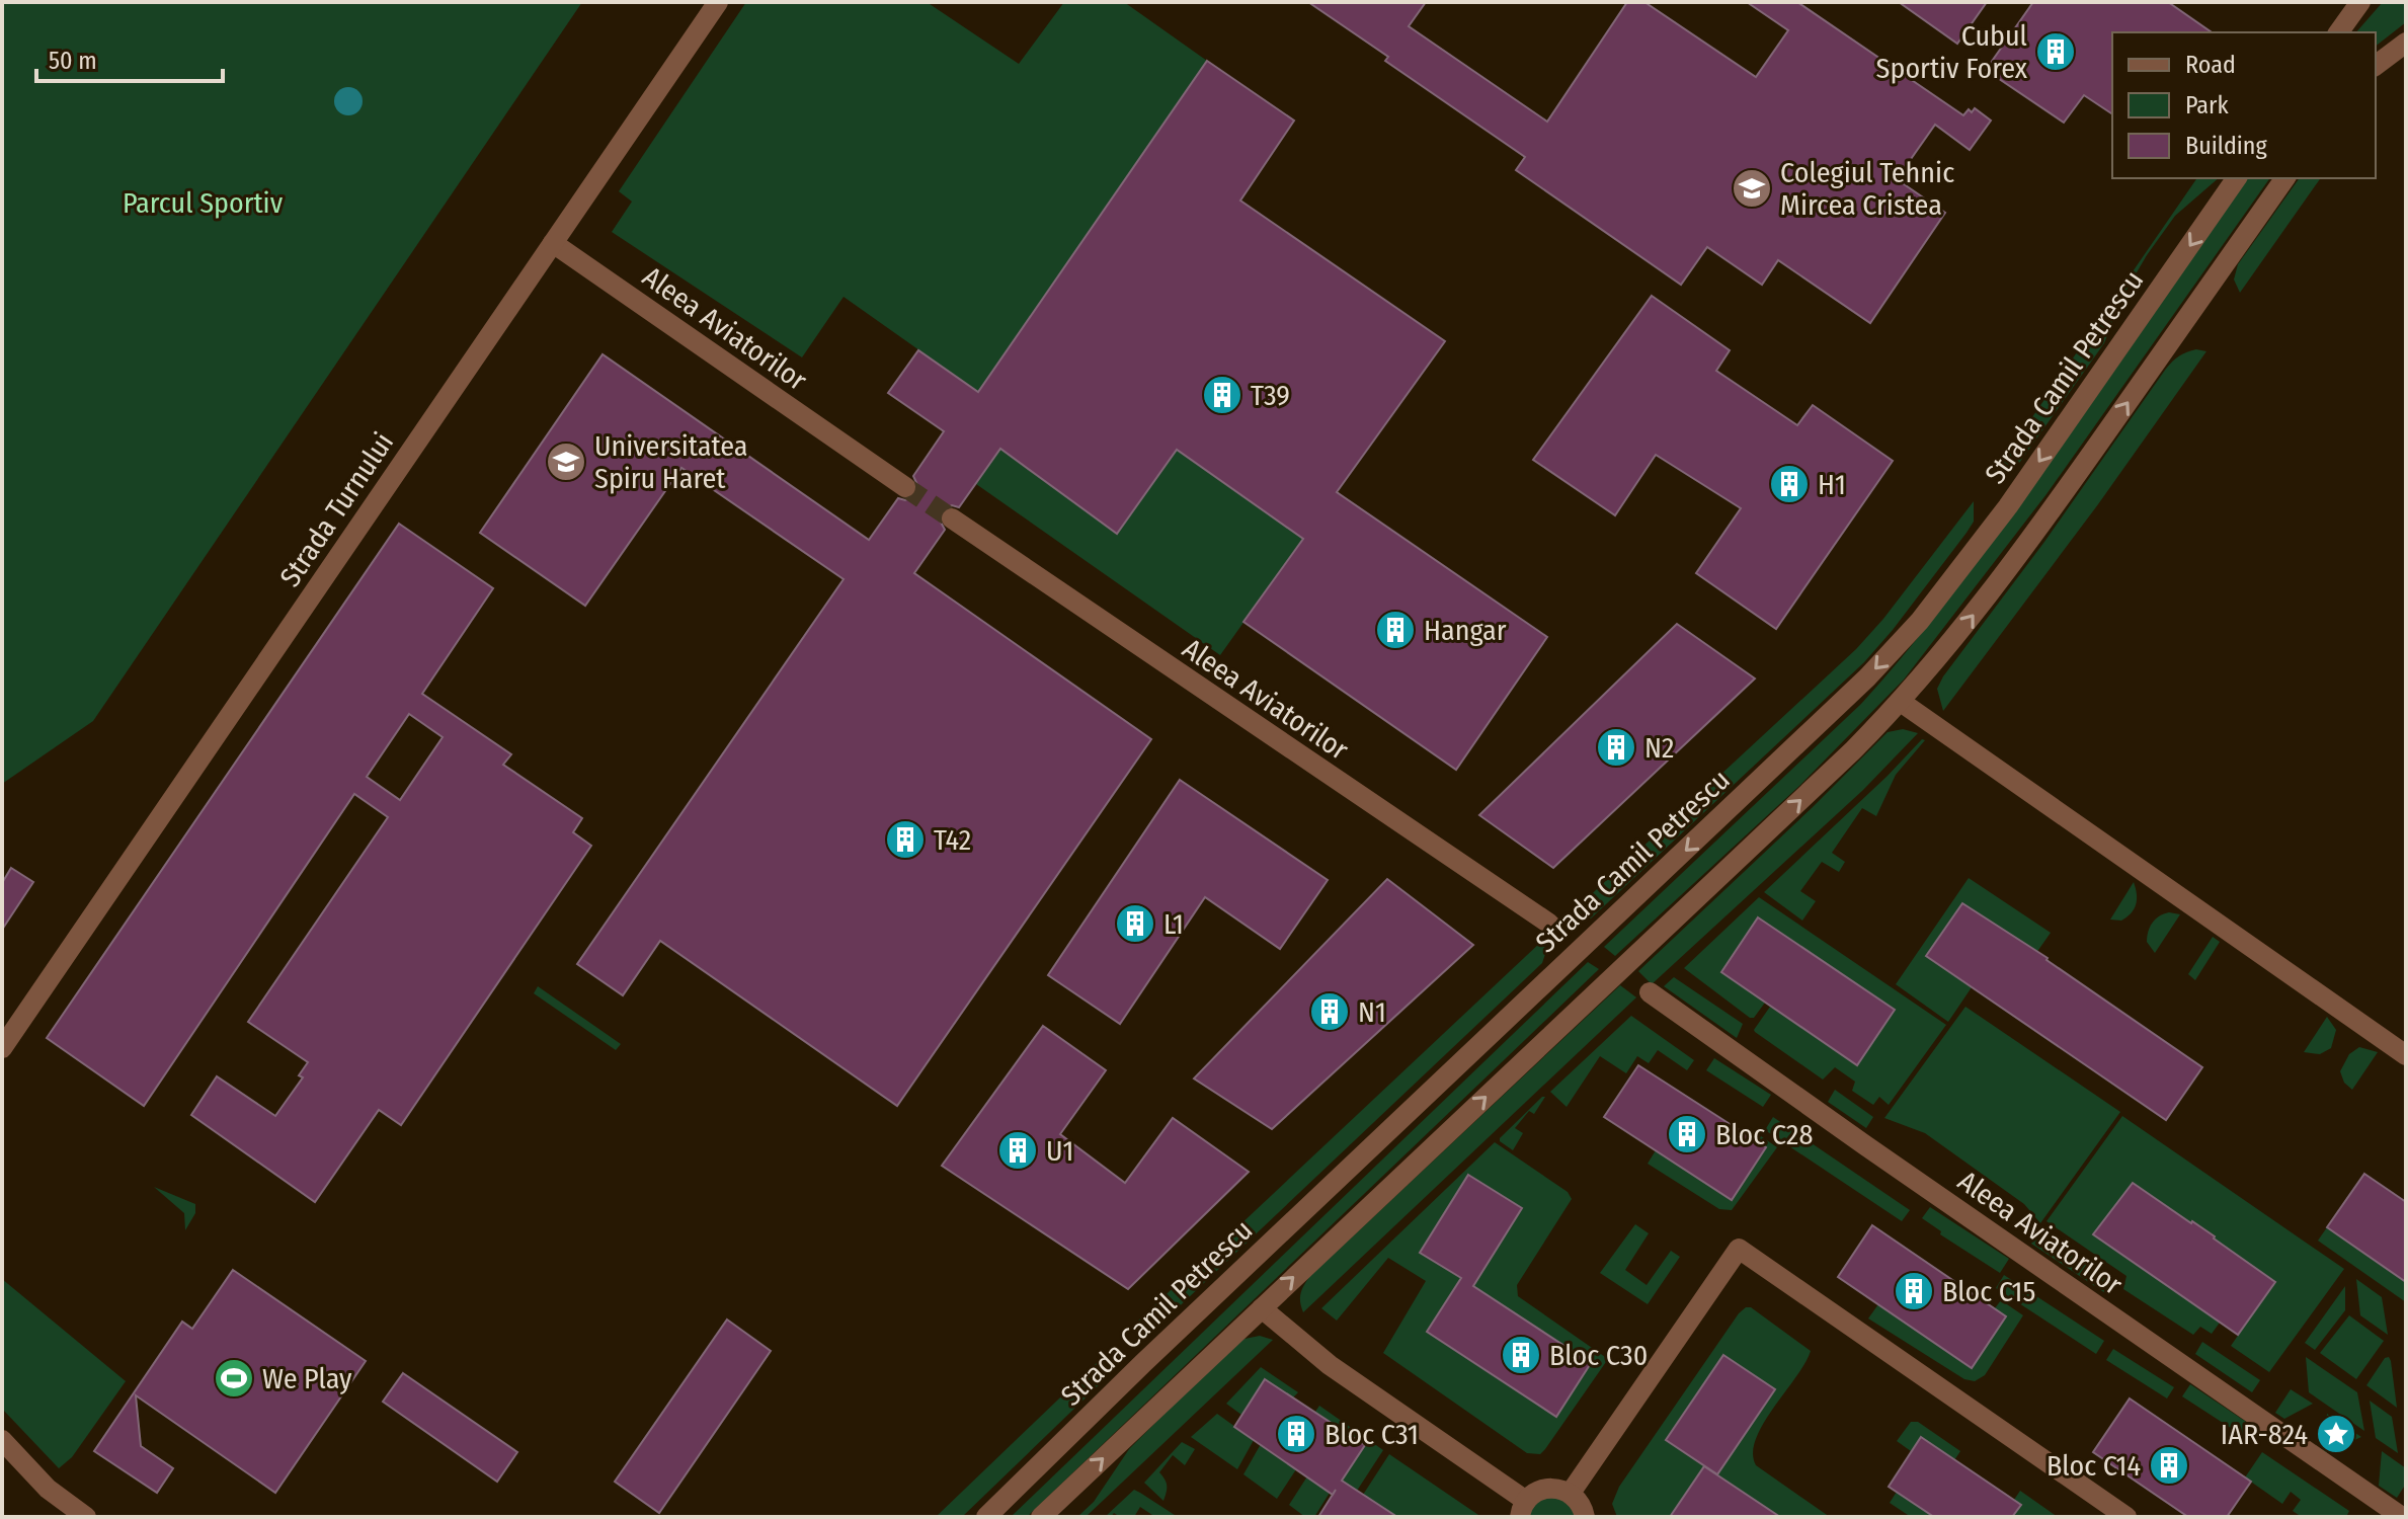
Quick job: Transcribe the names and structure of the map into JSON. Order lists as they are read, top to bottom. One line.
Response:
{"streets":{"street":["Aleea Aviatorilor","Strada Camil Petrescu","Strada Turnului"]},"crossings":[["Aleea Aviatorilor","Strada Turnului"]],"parks":["Parcul Sportiv"],"places":{"building":["Cubul Sportiv Forex","T39","H1","Hangar","N2","T42","L1","N1","Bloc C28","U1","Bloc C15","Bloc C30","Bloc C31","Bloc C14"],"school or university":["Colegiul Tehnic Mircea Cristea","Universitatea Spiru Haret"],"sports":["We Play"],"place":["IAR-824"]},"legend":["Road","Park","Building"],"scale_bar":"50 m"}
